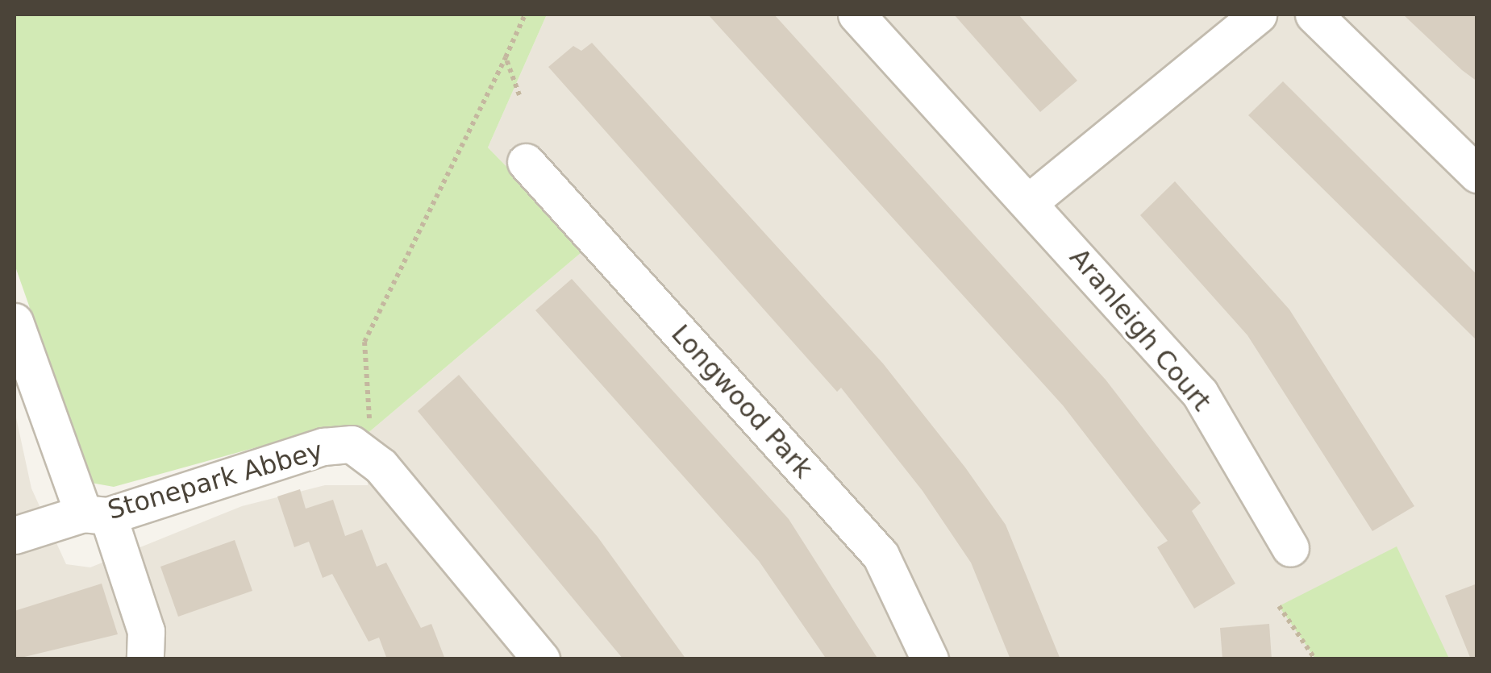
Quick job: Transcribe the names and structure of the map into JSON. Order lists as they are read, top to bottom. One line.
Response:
{"streets":{"street":["Aranleigh Court","Longwood Park","Stonepark Abbey"]}}
